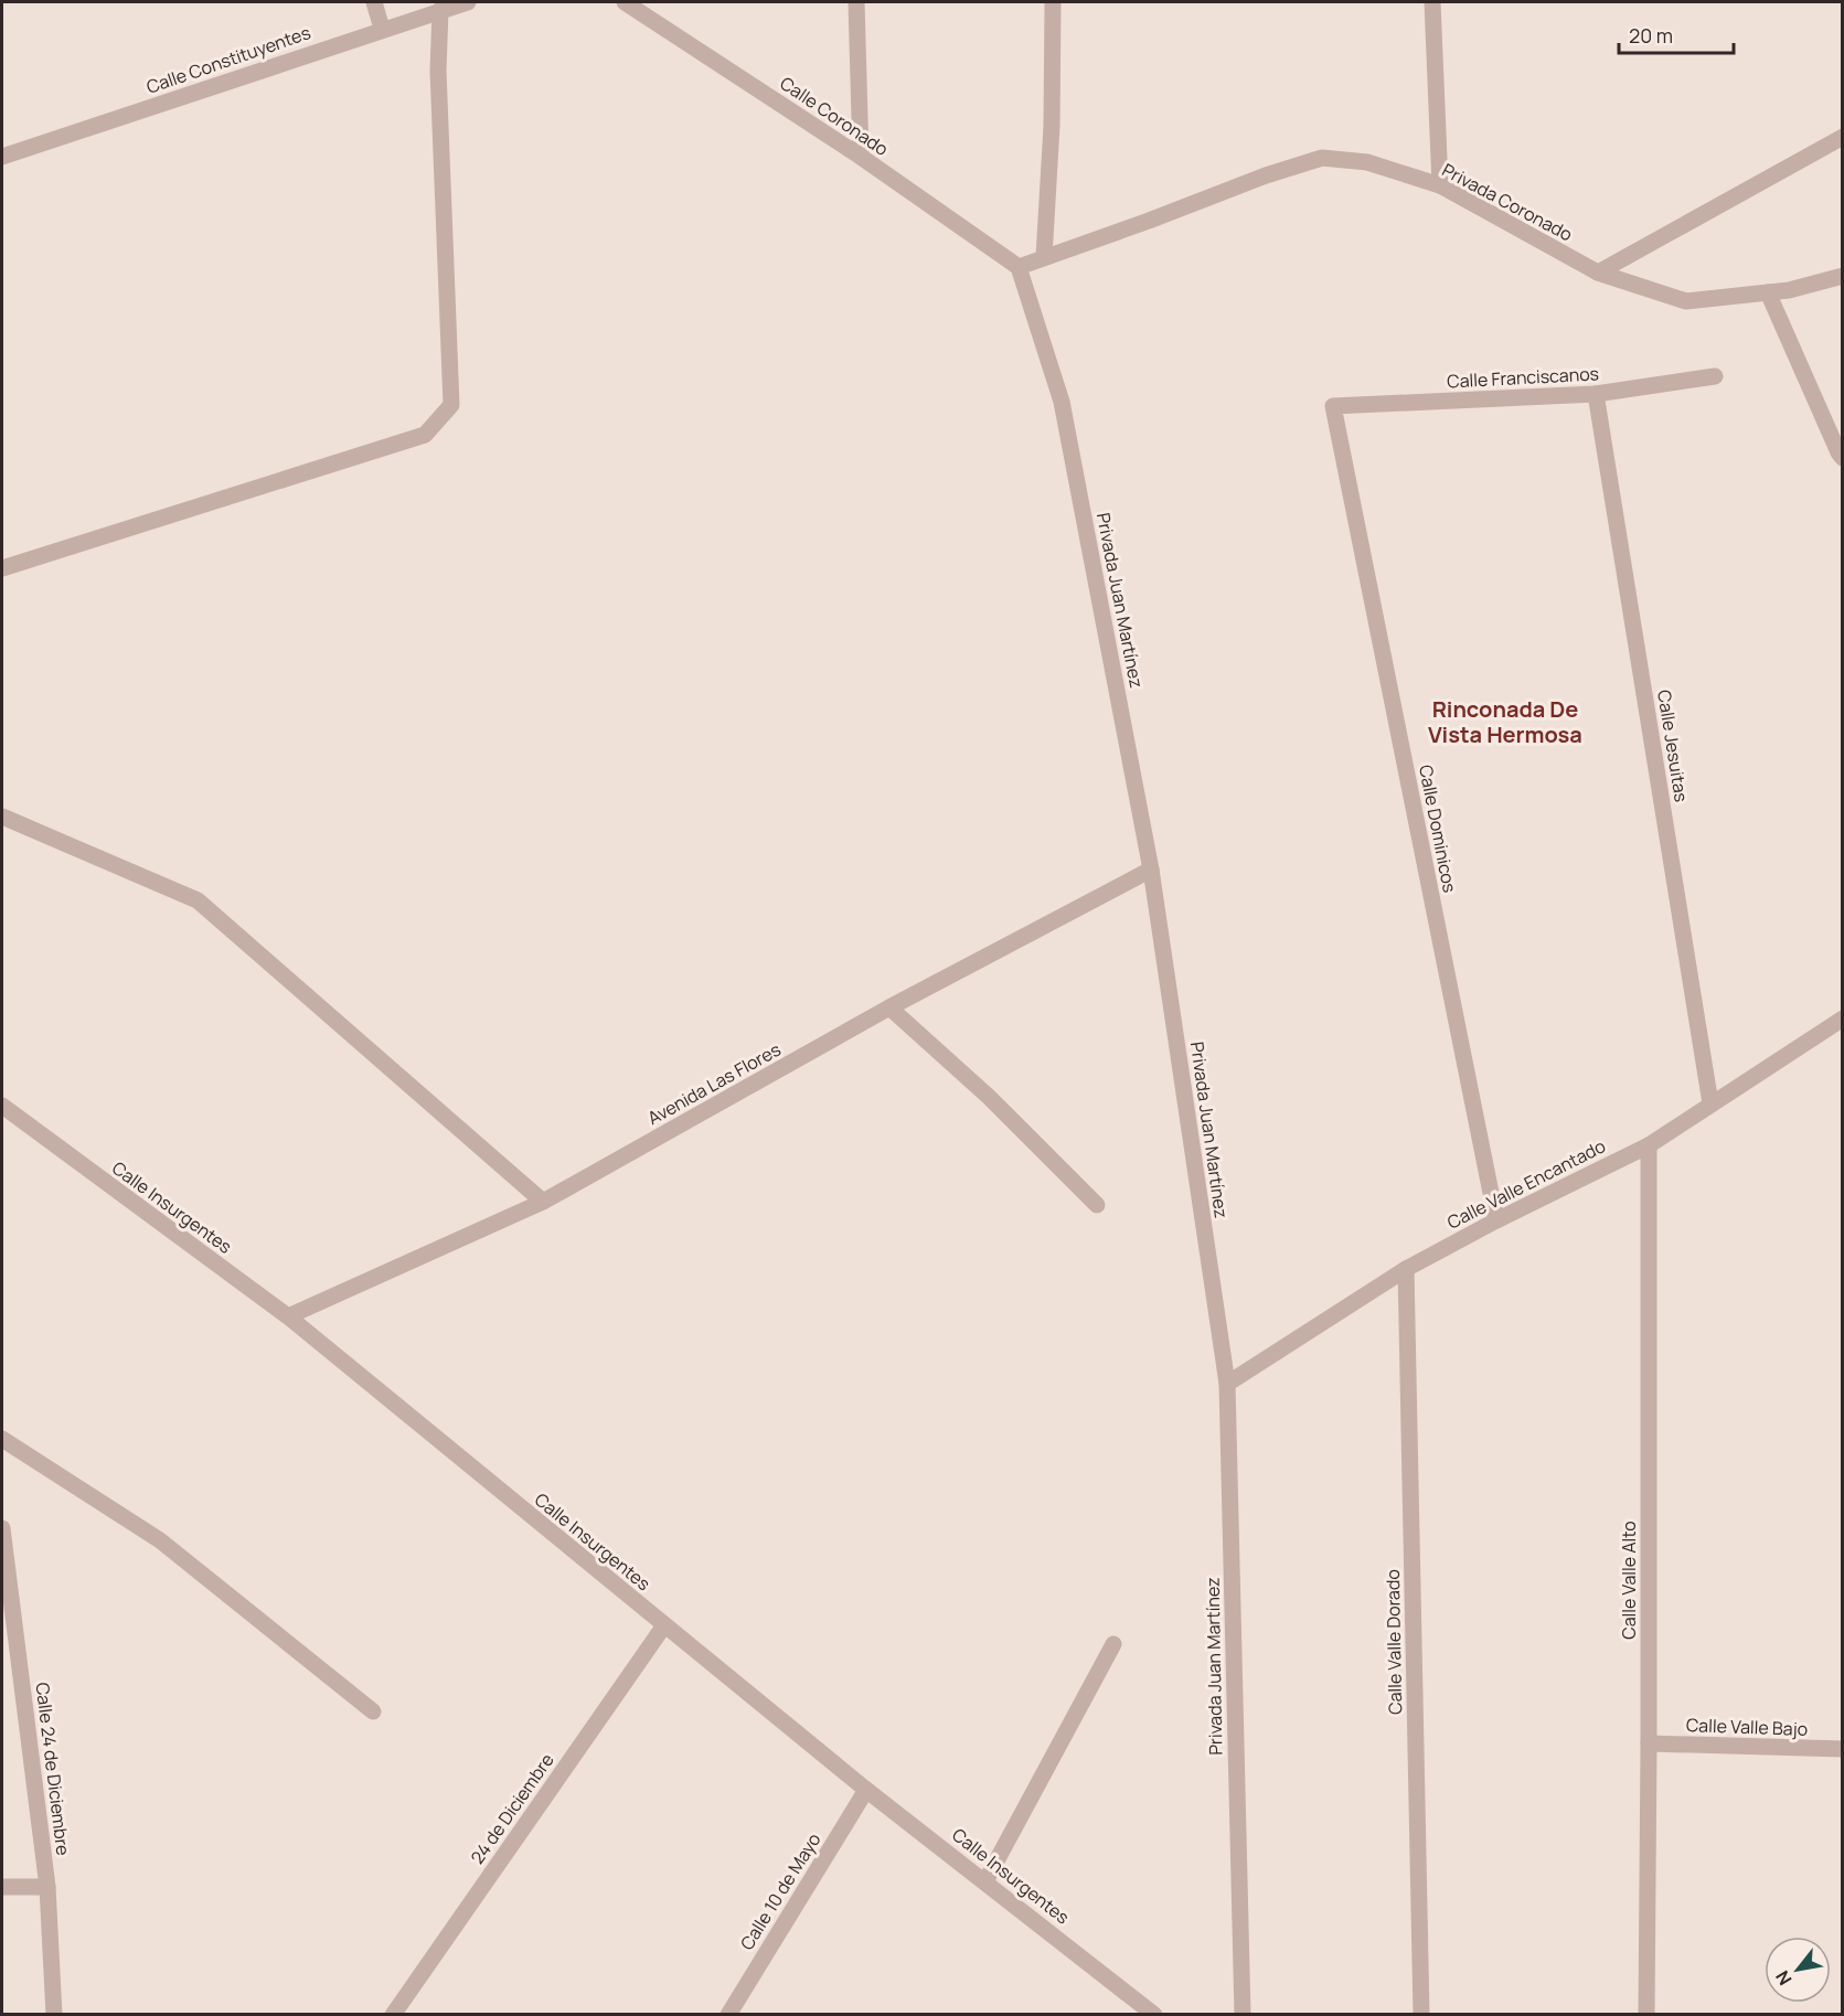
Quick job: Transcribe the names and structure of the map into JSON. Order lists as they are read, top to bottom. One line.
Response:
{"streets":{"street":["Calle Constituyentes","Calle Coronado","Privada Coronado","Calle Franciscanos","Privada Juan Martínez","Calle Jesuitas","Calle Dominicos","Avenida Las Flores","Calle Valle Encantado","Calle Insurgentes","Calle Valle Alto","Calle Valle Dorado","Calle Valle Bajo","Calle 24 de Diciembre","24 de Diciembre","Calle 10 de Mayo"]},"crossings":[["Calle Coronado","Privada Coronado"],["Calle Coronado","Privada Juan Martínez"],["Privada Coronado","Privada Juan Martínez"],["Calle Franciscanos","Calle Jesuitas"],["Calle Franciscanos","Calle Dominicos"],["Privada Juan Martínez","Avenida Las Flores"],["Privada Juan Martínez","Calle Valle Encantado"],["Calle Jesuitas","Calle Valle Encantado"],["Calle Dominicos","Calle Valle Encantado"],["Avenida Las Flores","Calle Insurgentes"],["Calle Valle Encantado","Calle Valle Alto"],["Calle Valle Encantado","Calle Valle Dorado"],["Calle Insurgentes","24 de Diciembre"],["Calle Insurgentes","Calle 10 de Mayo"],["Calle Valle Alto","Calle Valle Bajo"]],"districts":["Rinconada De Vista Hermosa"],"scale_bar":"20 m","north":"bottom left"}
